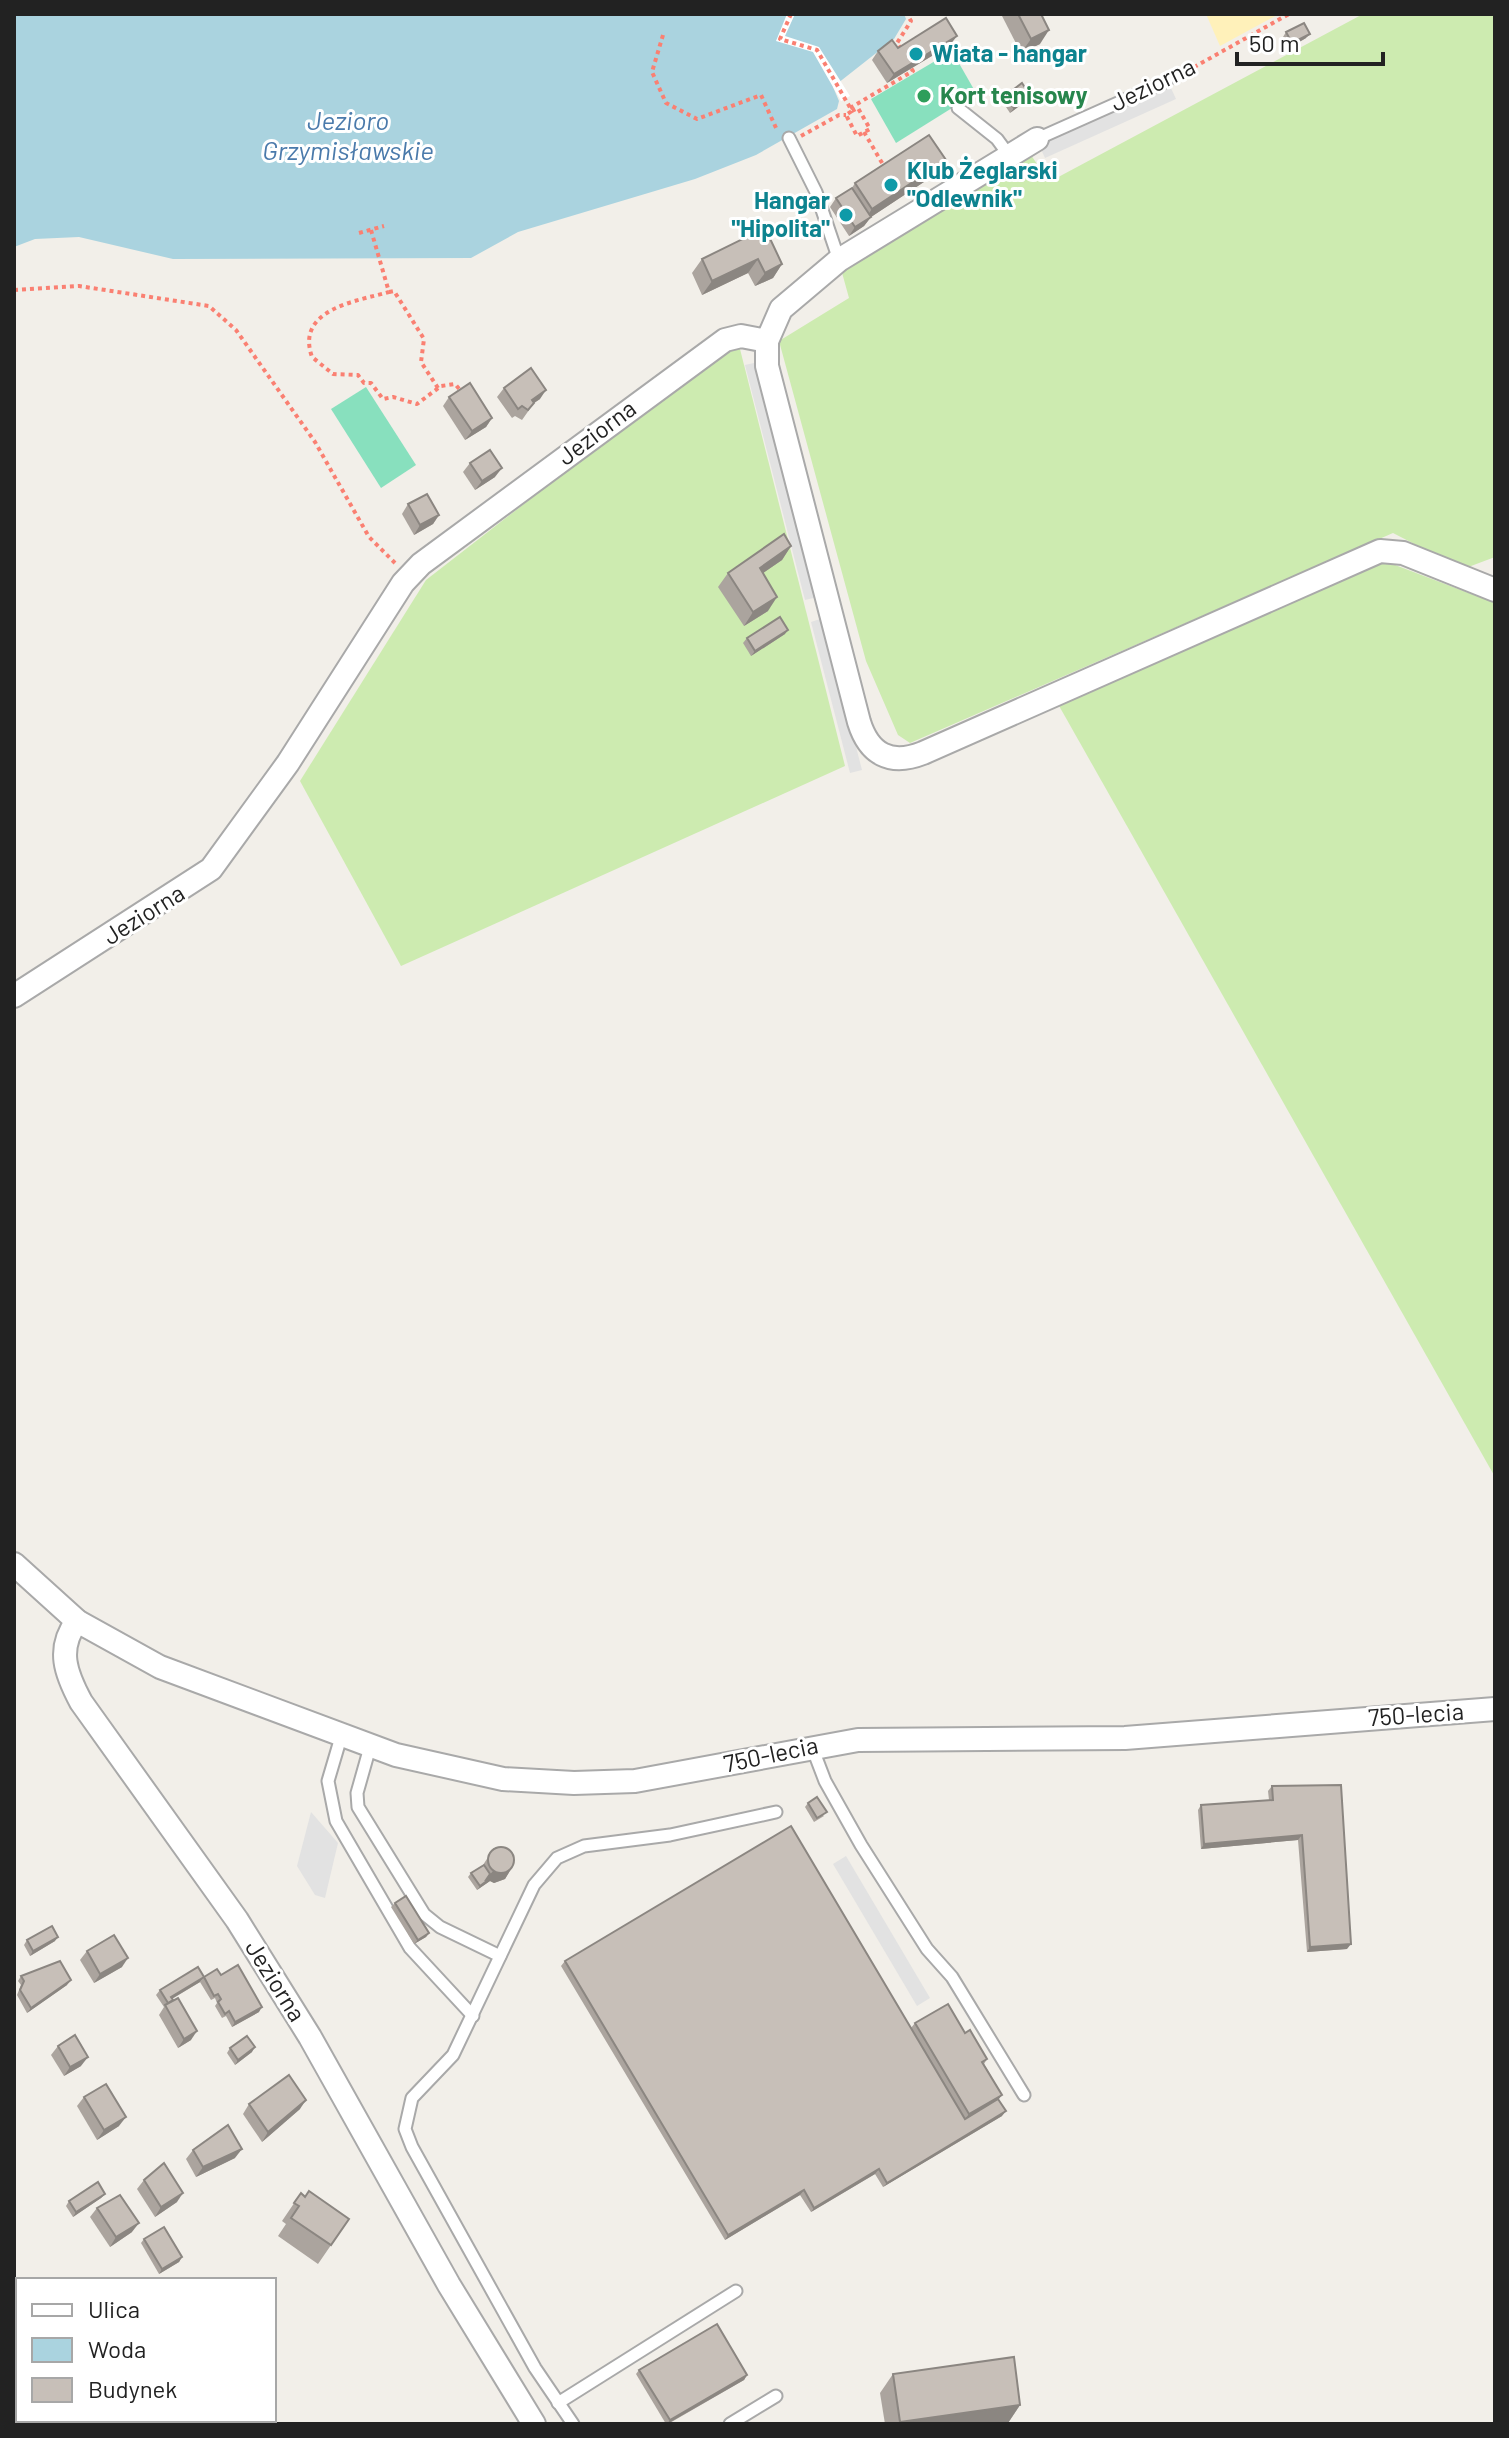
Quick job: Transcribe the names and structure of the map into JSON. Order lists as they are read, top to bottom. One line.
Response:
{"streets":{"street":["Jeziorna","750-lecia"]},"crossings":[["Jeziorna","750-lecia"]],"water":["Jezioro Grzymisławskie"],"places":["Wiata - hangar","Kort tenisowy","Klub Żeglarski \"Odlewnik\"","Hangar \"Hipolita\""],"legend":["Ulica","Woda","Budynek"],"scale_bar":"50 m"}
